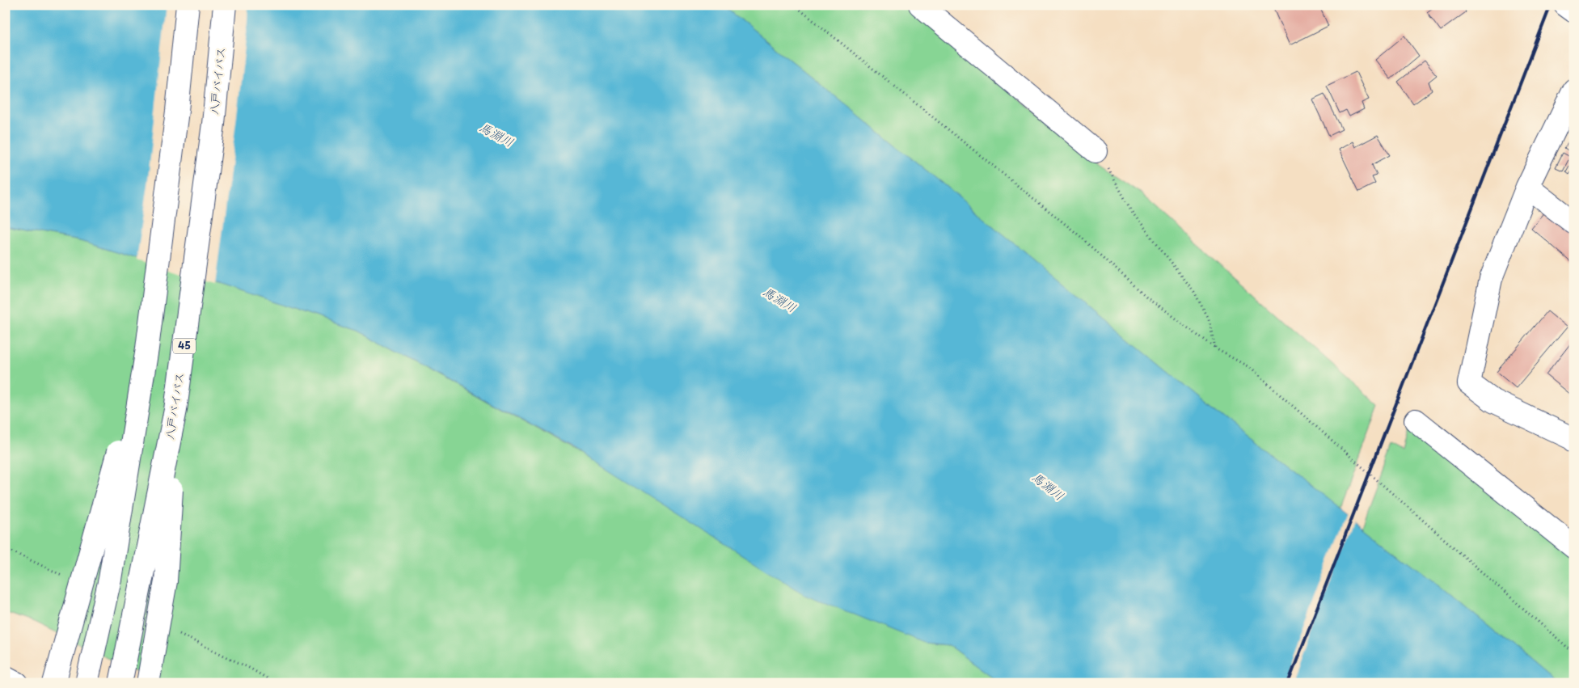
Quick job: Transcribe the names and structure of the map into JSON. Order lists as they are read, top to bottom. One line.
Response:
{"streets":{"main road":["八戸バイパス","45"]},"water":["馬淵川"]}
